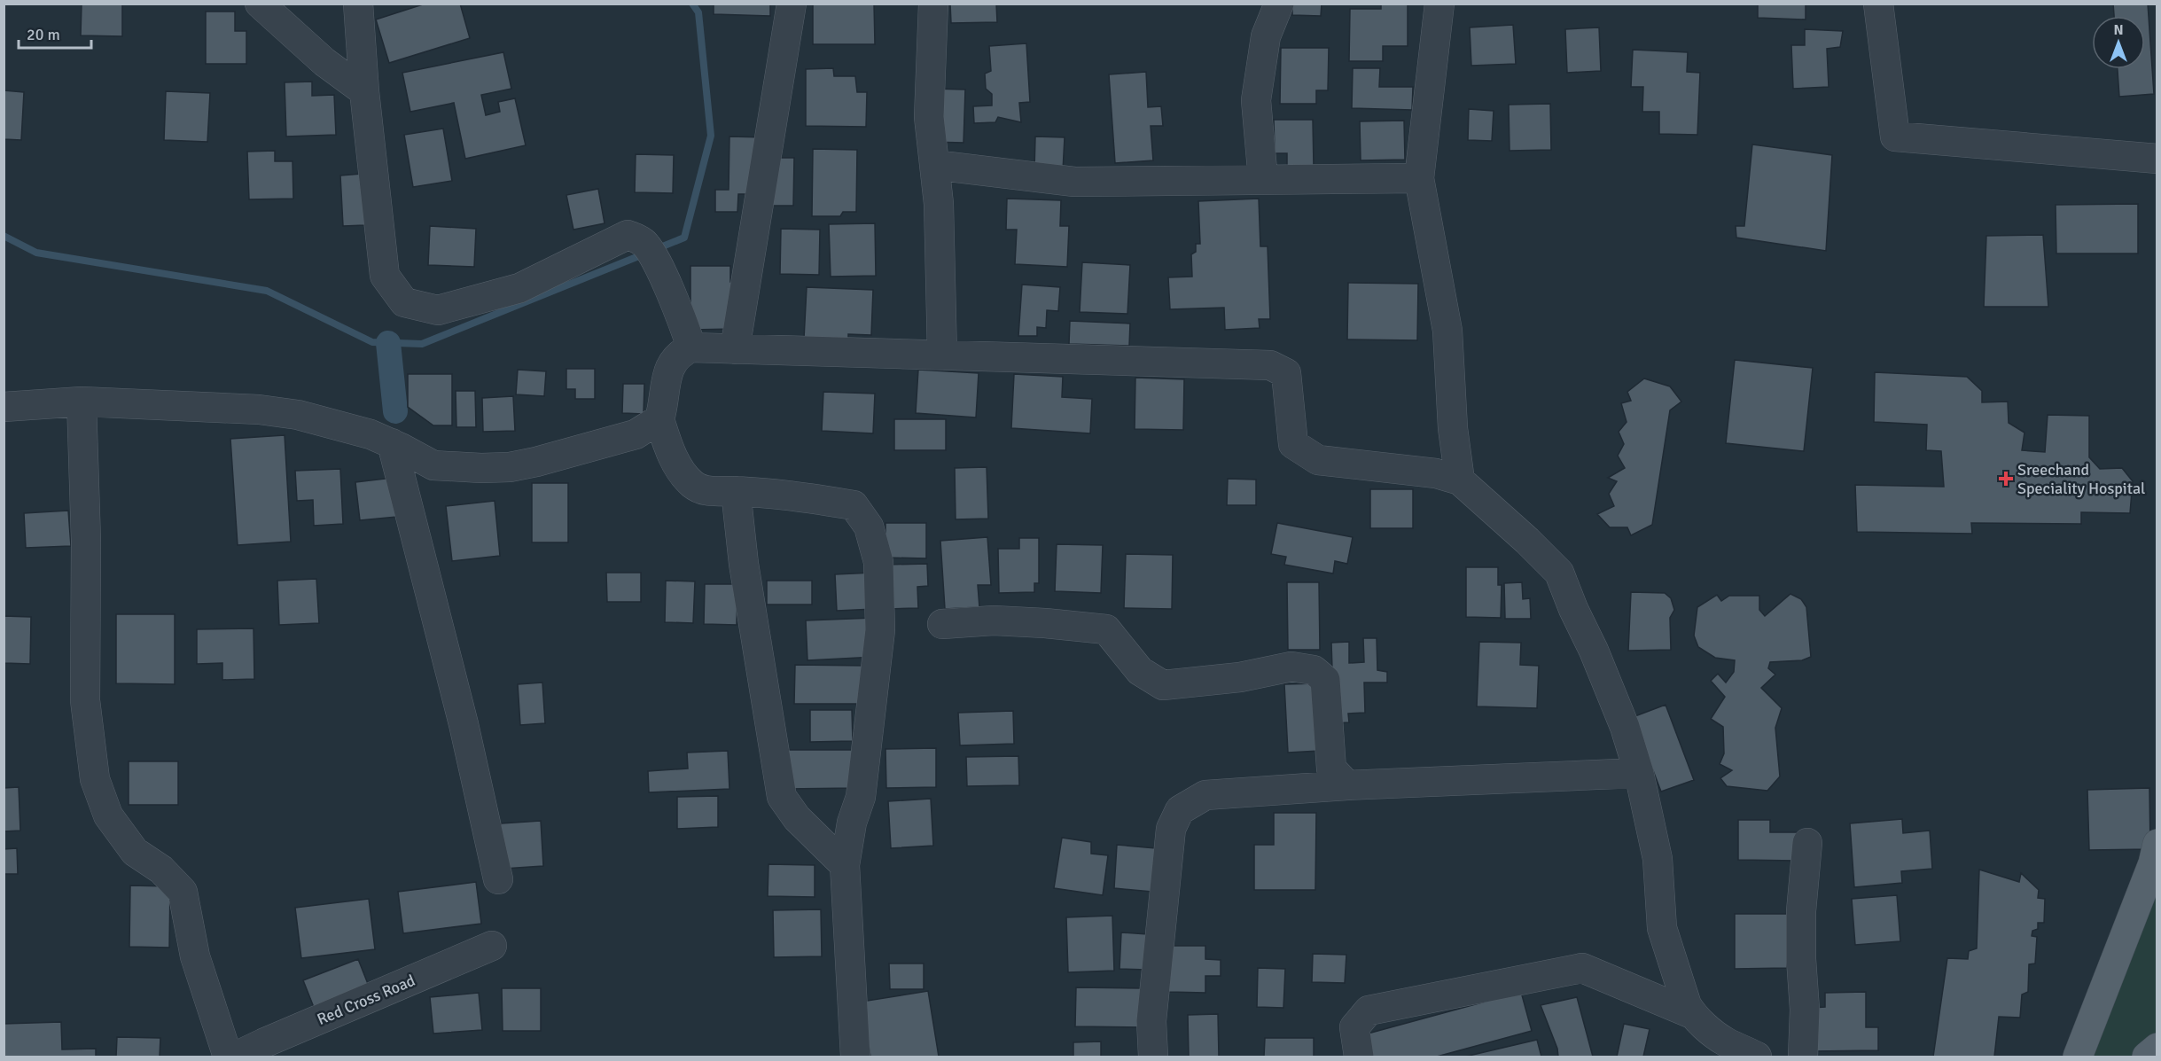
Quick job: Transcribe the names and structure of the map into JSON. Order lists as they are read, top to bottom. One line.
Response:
{"streets":{"street":["Red Cross Road"]},"places":{"health":["Sreechand Speciality Hospital"]},"scale_bar":"20 m","north":"top"}
